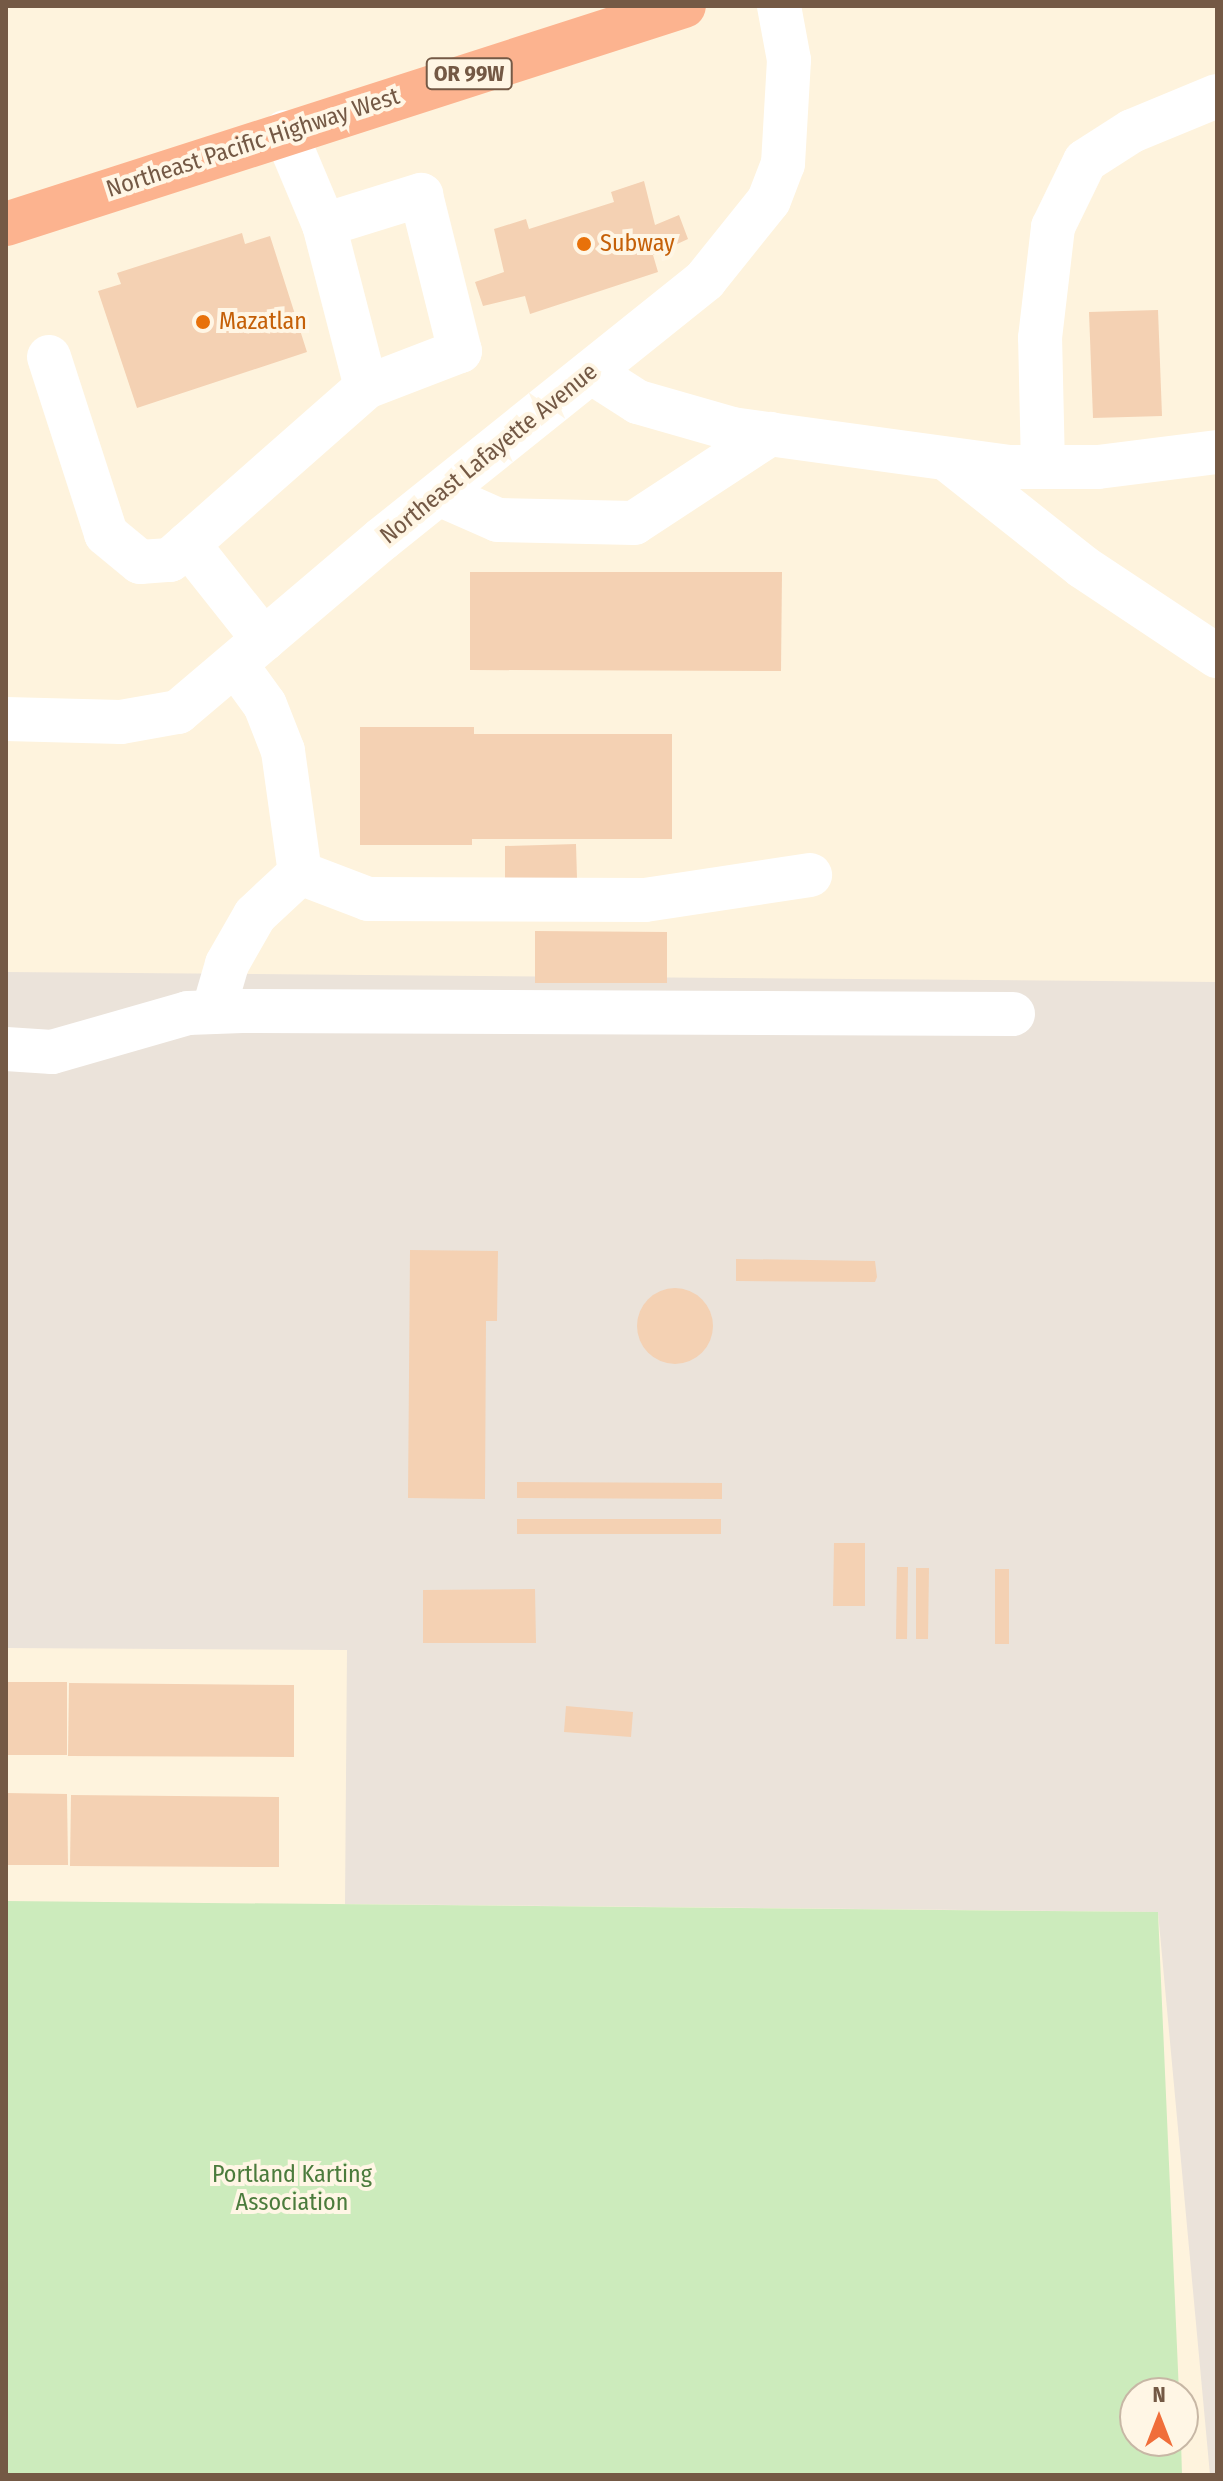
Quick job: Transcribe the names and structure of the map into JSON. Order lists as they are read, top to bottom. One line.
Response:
{"streets":{"highway":["OR 99W","Northeast Pacific Highway West"],"street":["Northeast Lafayette Avenue"]},"parks":["Portland Karting Association"],"places":["Subway","Mazatlan"],"north":"top"}
